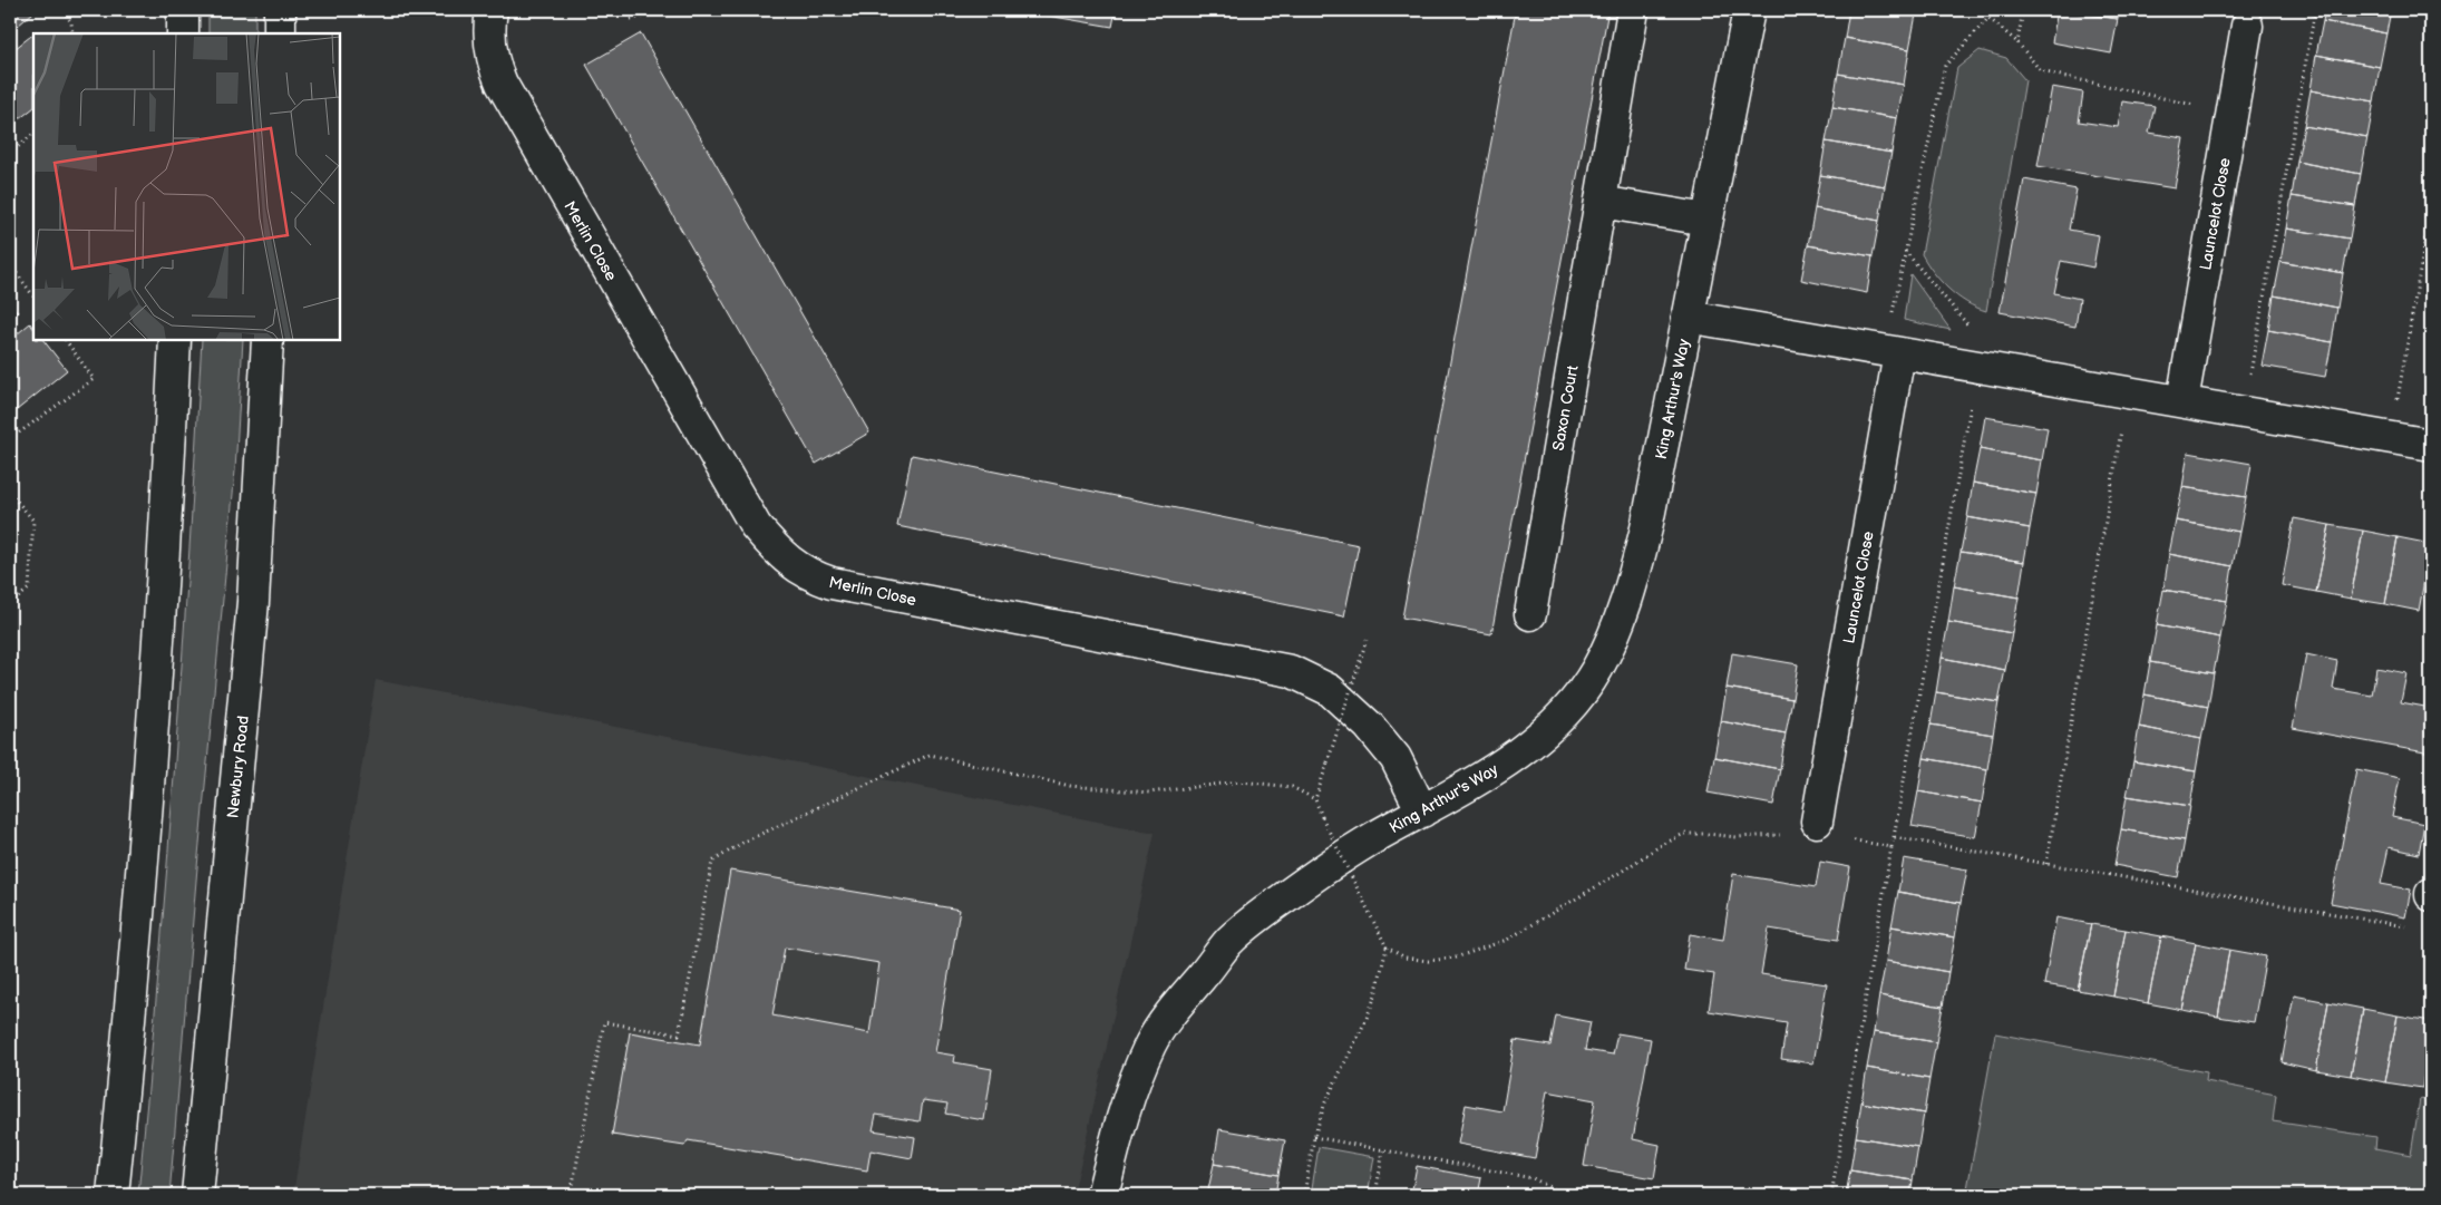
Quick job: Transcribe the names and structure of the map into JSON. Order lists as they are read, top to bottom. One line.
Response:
{"streets":{"street":["Launcelot Close","Merlin Close","King Arthur's Way","Saxon Court","Newbury Road"]},"crossings":[["Merlin Close","King Arthur's Way"]]}
